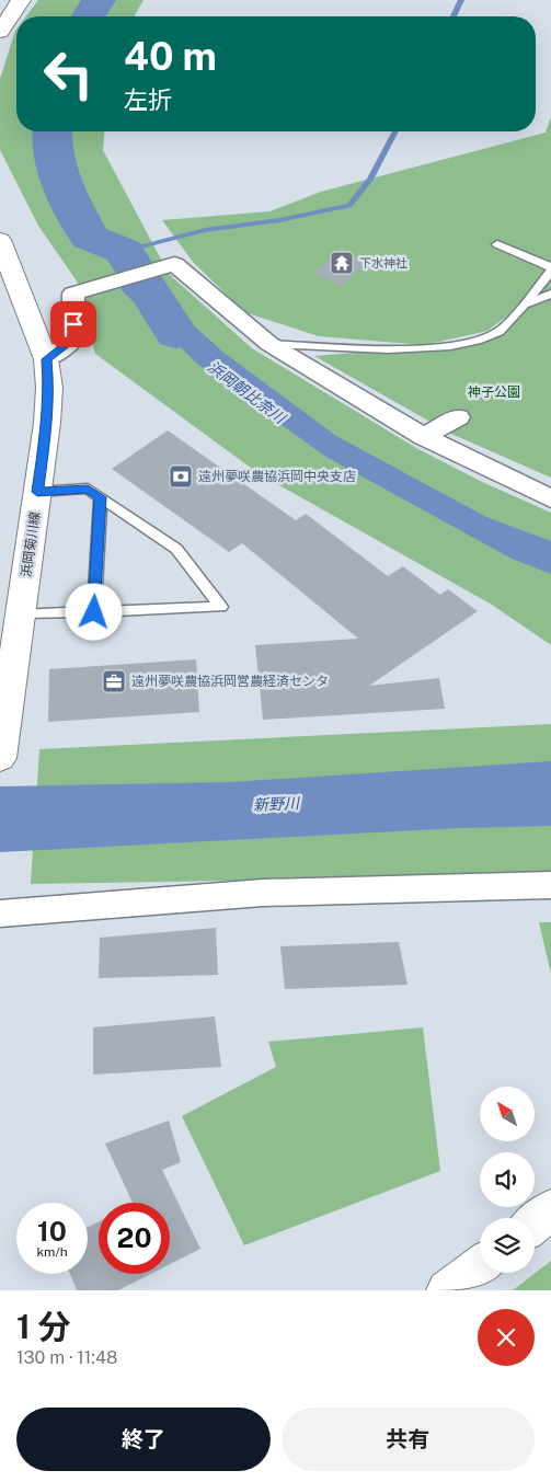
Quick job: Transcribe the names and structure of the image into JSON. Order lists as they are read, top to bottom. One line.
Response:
{"streets":{"main road":["浜岡菊川線"]},"water":["浜岡朝比奈川","新野川"],"parks":["神子公園"],"places":{"temple":["下水神社"],"bank":["遠州夢咲農協浜岡中央支店"],"office":["遠州夢咲農協浜岡営農経済センタ"]},"north":"top left","page":{"turn":["40 m","左折"],"speed":"10 km/h","limit":"20","heading":["1 分","130 m · 11:48"],"buttons":["終了","共有"]}}
